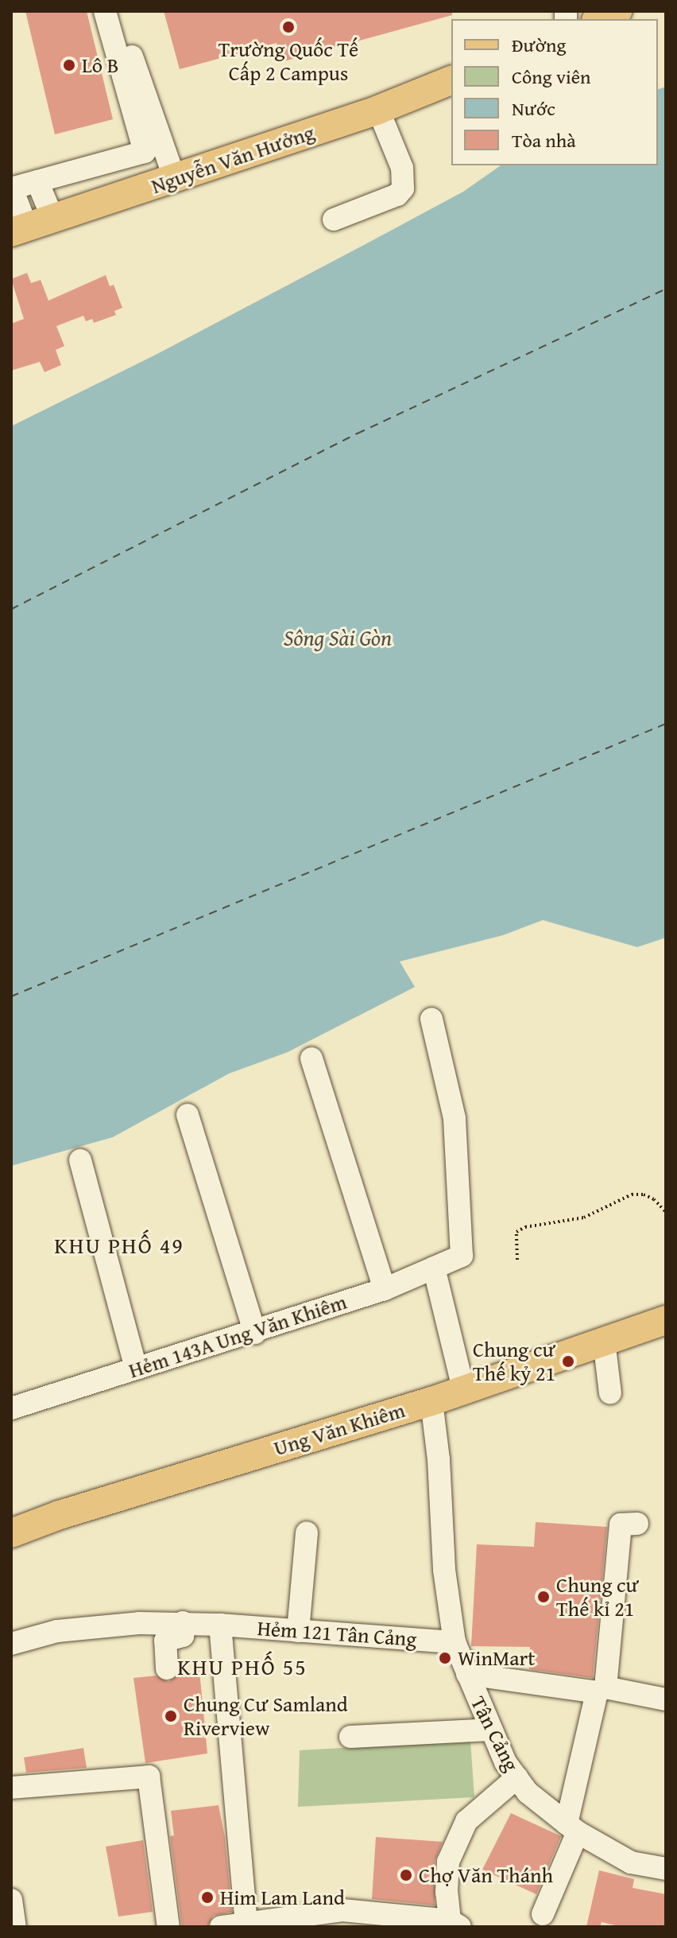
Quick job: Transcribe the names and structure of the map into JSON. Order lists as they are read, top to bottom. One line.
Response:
{"streets":{"main road":["Nguyễn Văn Hưởng","Ung Văn Khiêm"],"street":["Hẻm 143A Ung Văn Khiêm","Hẻm 121 Tân Cảng","Tân Cảng"]},"crossings":[["Ung Văn Khiêm","Tân Cảng"],["Hẻm 121 Tân Cảng","Tân Cảng"]],"districts":["KHU PHỐ 49","KHU PHỐ 55"],"water":["Sông Sài Gòn"],"places":["Trường Quốc Tế Cấp 2 Campus","Lô B","Chung cư Thế kỷ 21","Chung cư Thế kỉ 21","WinMart","Chung Cư Samland Riverview","Chợ Văn Thánh","Him Lam Land"],"legend":["Đường","Công viên","Nước","Tòa nhà"]}
